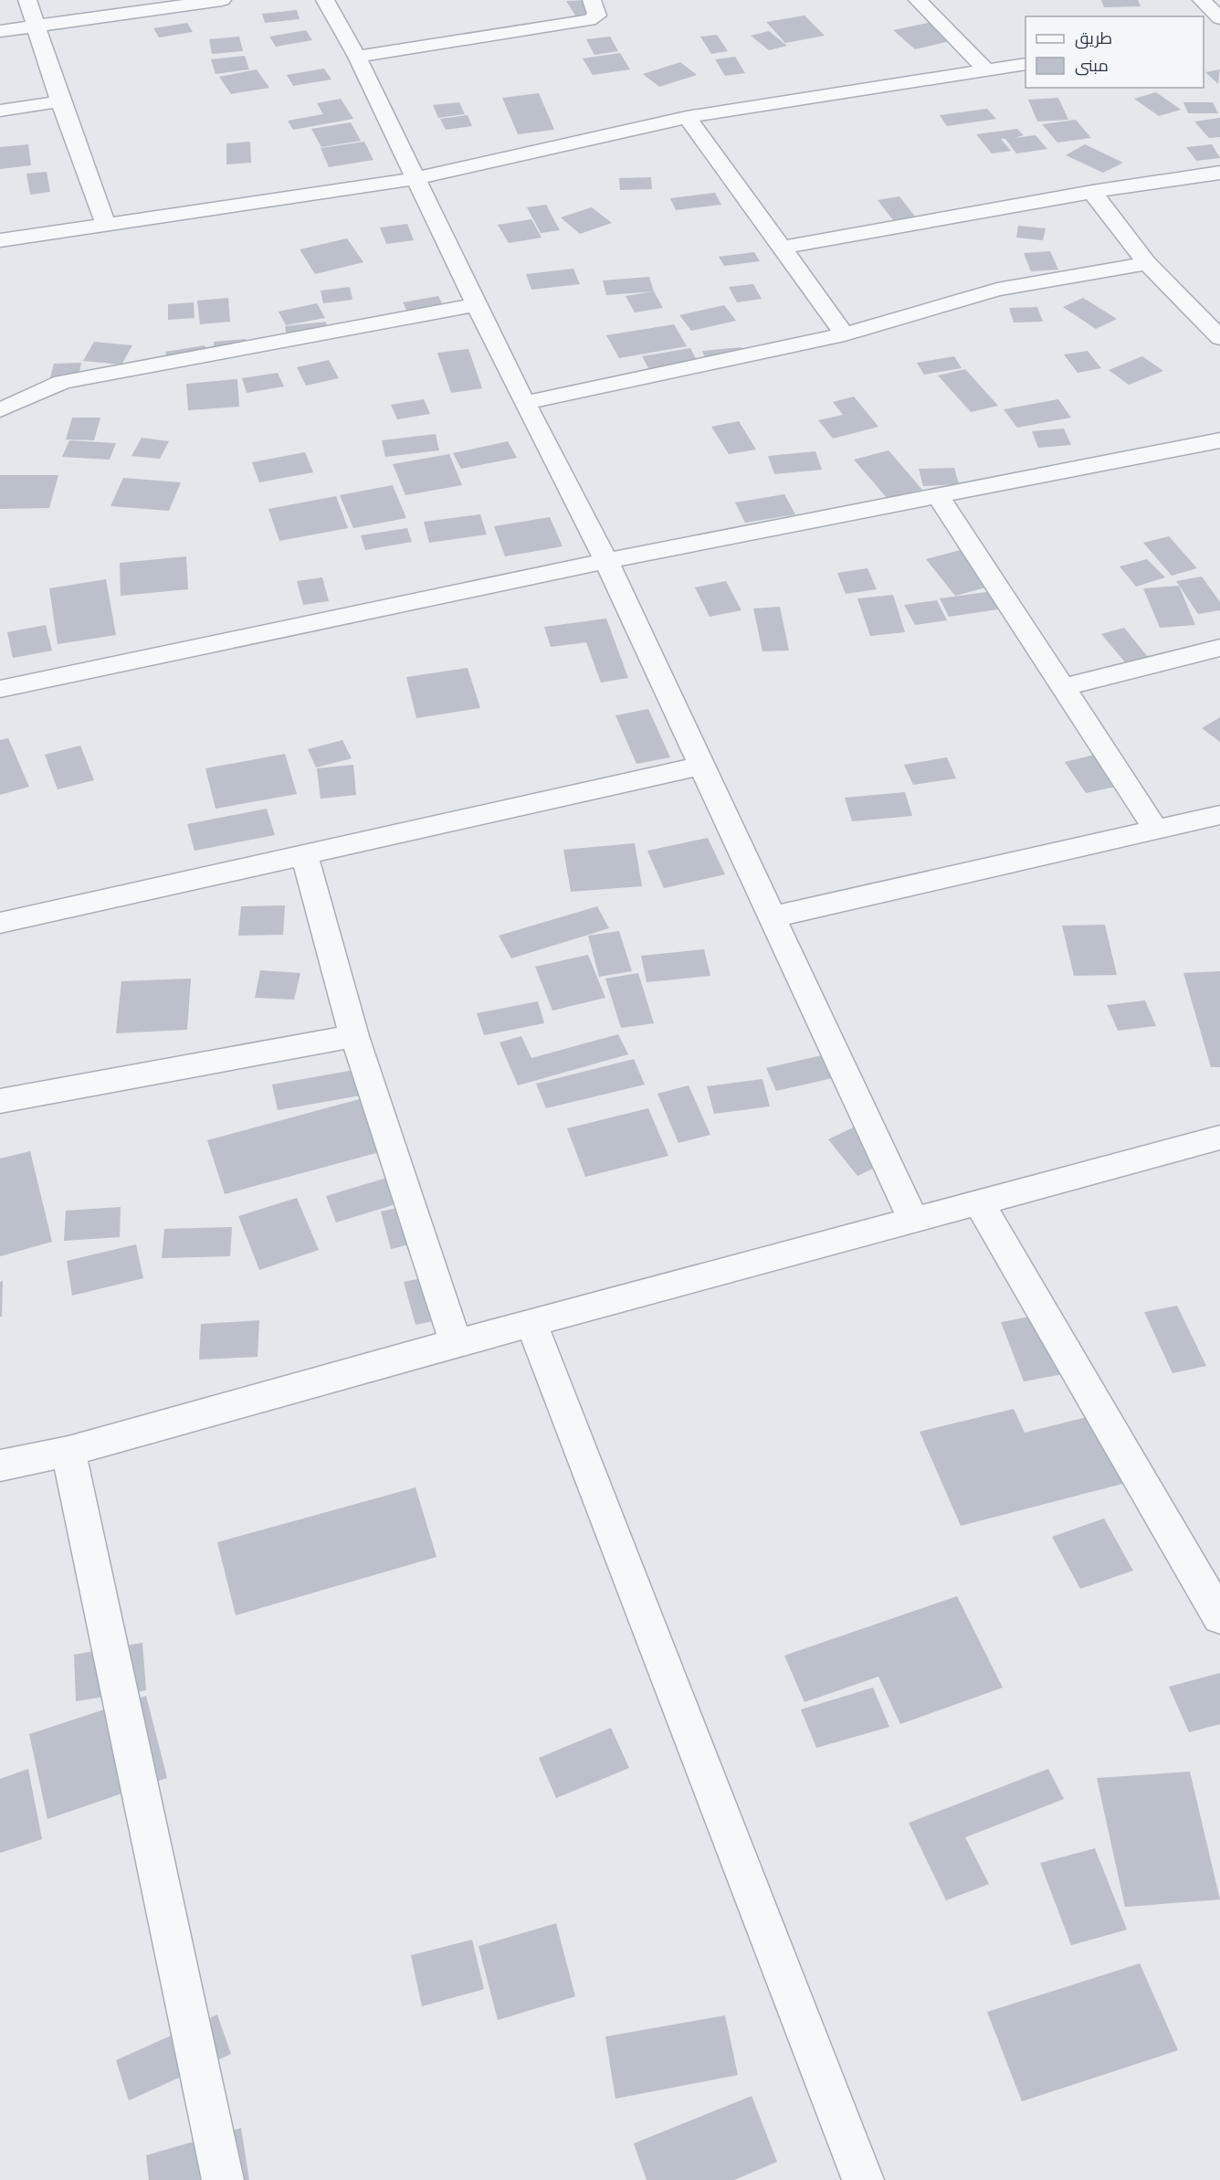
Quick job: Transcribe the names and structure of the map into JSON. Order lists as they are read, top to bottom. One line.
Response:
{"legend":["طريق","مبنى"]}
